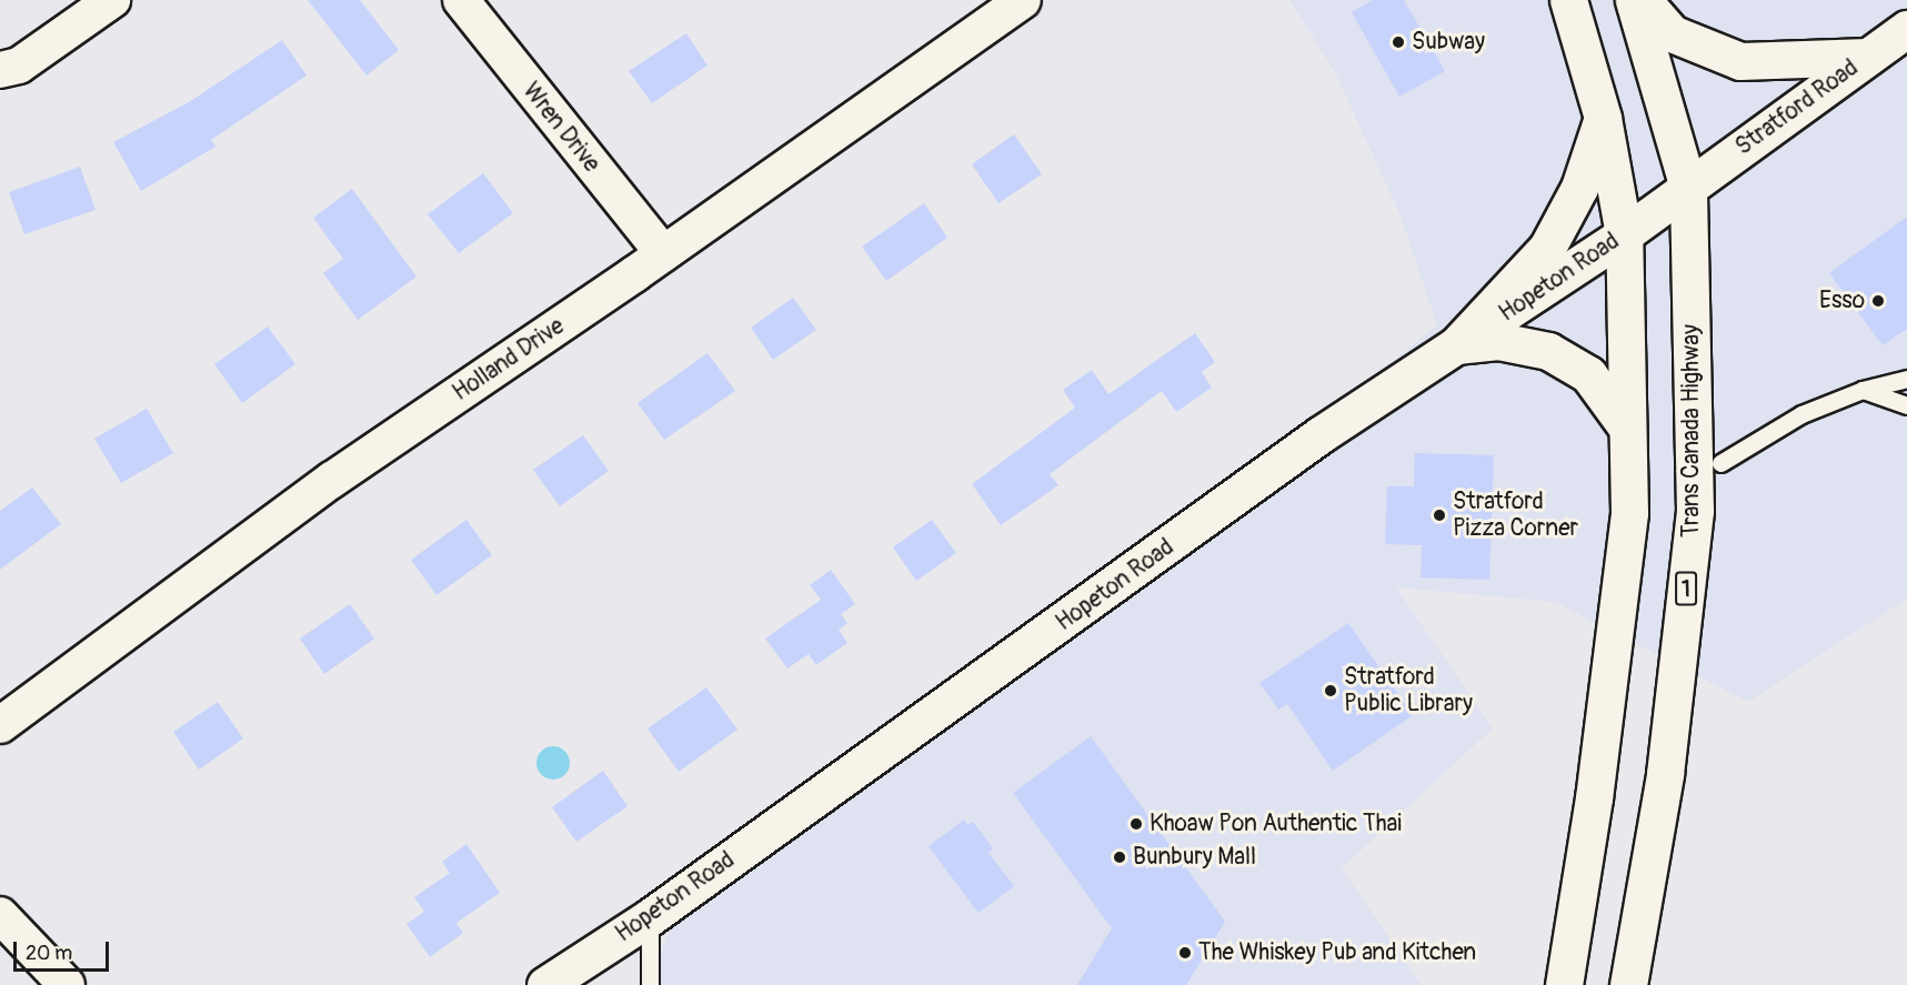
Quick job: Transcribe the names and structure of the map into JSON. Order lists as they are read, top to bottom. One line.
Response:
{"streets":{"main road":["Stratford Road","Hopeton Road","Trans Canada Highway","1"],"street":["Wren Drive","Holland Drive"]},"crossings":[["Stratford Road","Hopeton Road"],["Stratford Road","Trans Canada Highway"],["Wren Drive","Holland Drive"],["Hopeton Road","Trans Canada Highway"]],"places":["Subway","Esso","Stratford Pizza Corner","Stratford Public Library","Khoaw Pon Authentic Thai","Bunbury Mall","The Whiskey Pub and Kitchen"],"scale_bar":"20 m"}
